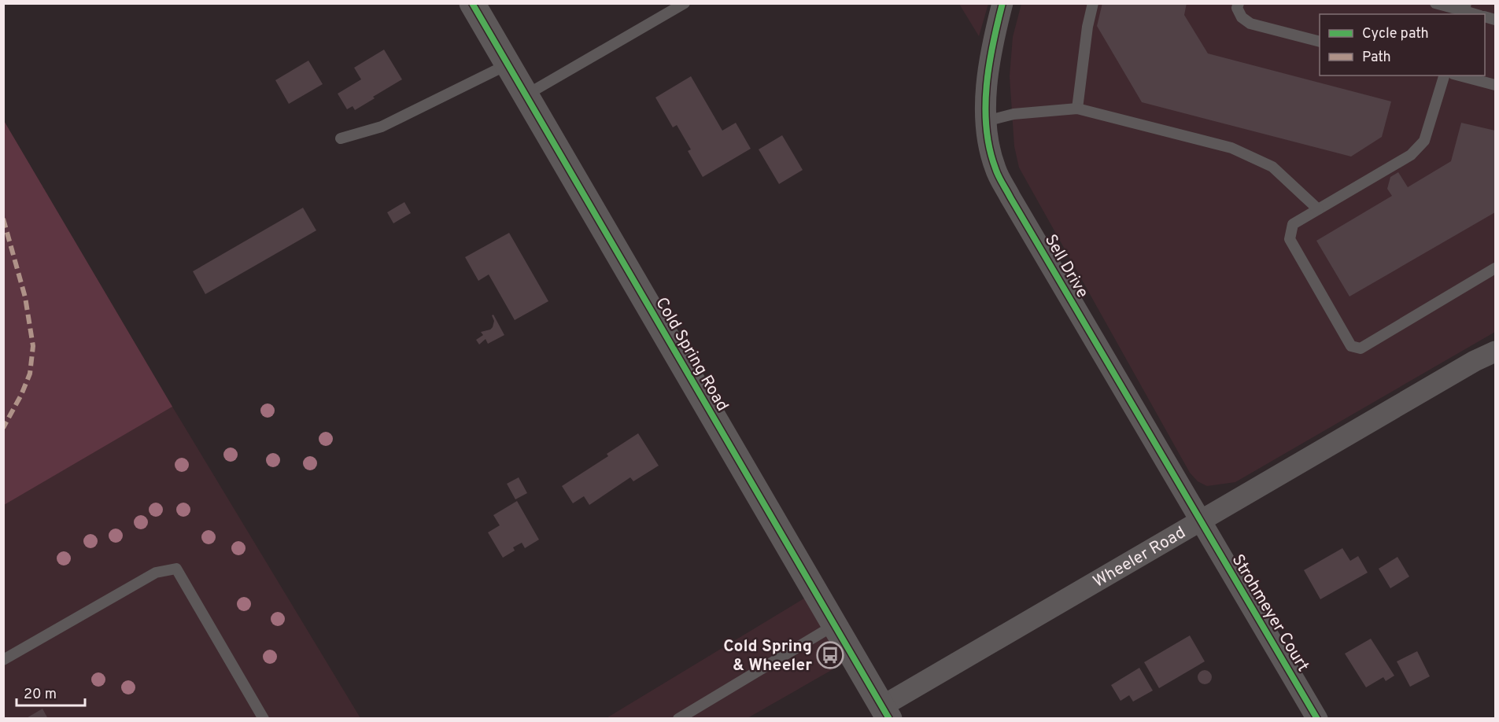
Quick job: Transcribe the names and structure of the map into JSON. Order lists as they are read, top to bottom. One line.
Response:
{"streets":{"street":["Sell Drive","Cold Spring Road","Wheeler Road","Strohmeyer Court"]},"crossings":[["Sell Drive","Wheeler Road"],["Sell Drive","Strohmeyer Court"],["Cold Spring Road","Wheeler Road"],["Wheeler Road","Strohmeyer Court"]],"places":{"bus stop":["Cold Spring & Wheeler"]},"legend":["Cycle path","Path"],"scale_bar":"20 m"}
